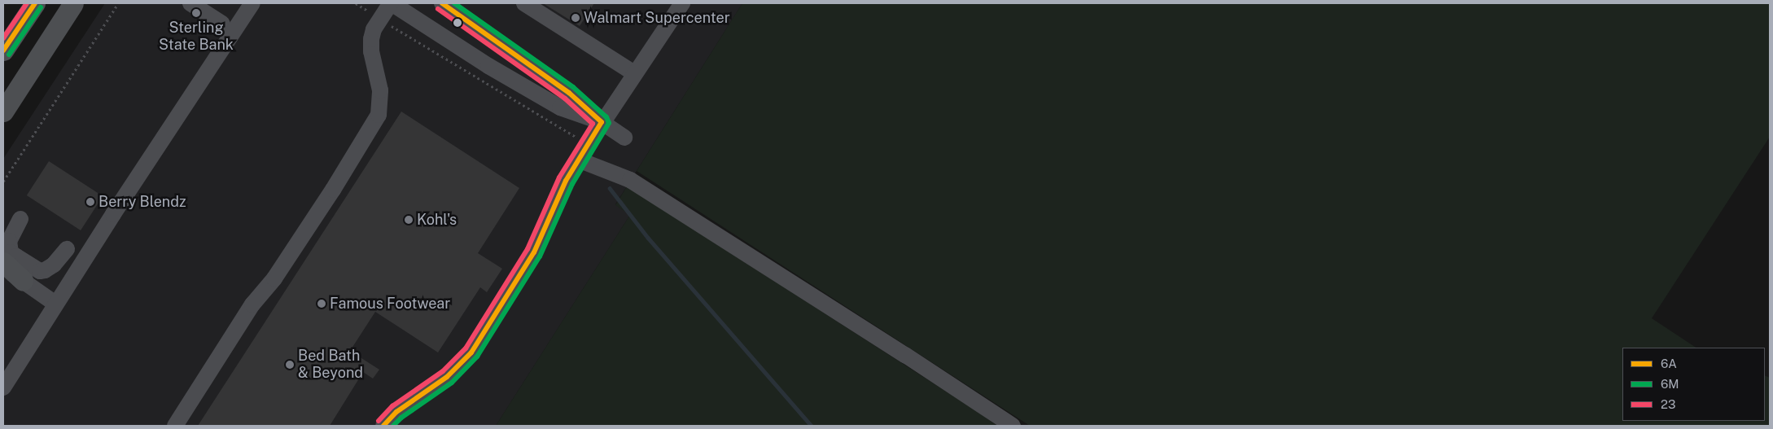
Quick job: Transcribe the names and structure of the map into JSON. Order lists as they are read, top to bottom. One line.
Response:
{"places":["Sterling State Bank","Walmart Supercenter","Berry Blendz","Kohl's","Famous Footwear","Bed Bath & Beyond"],"lines":["transit line 6A","transit line 6M","transit line 23"],"legend":["6A","6M","23"]}
